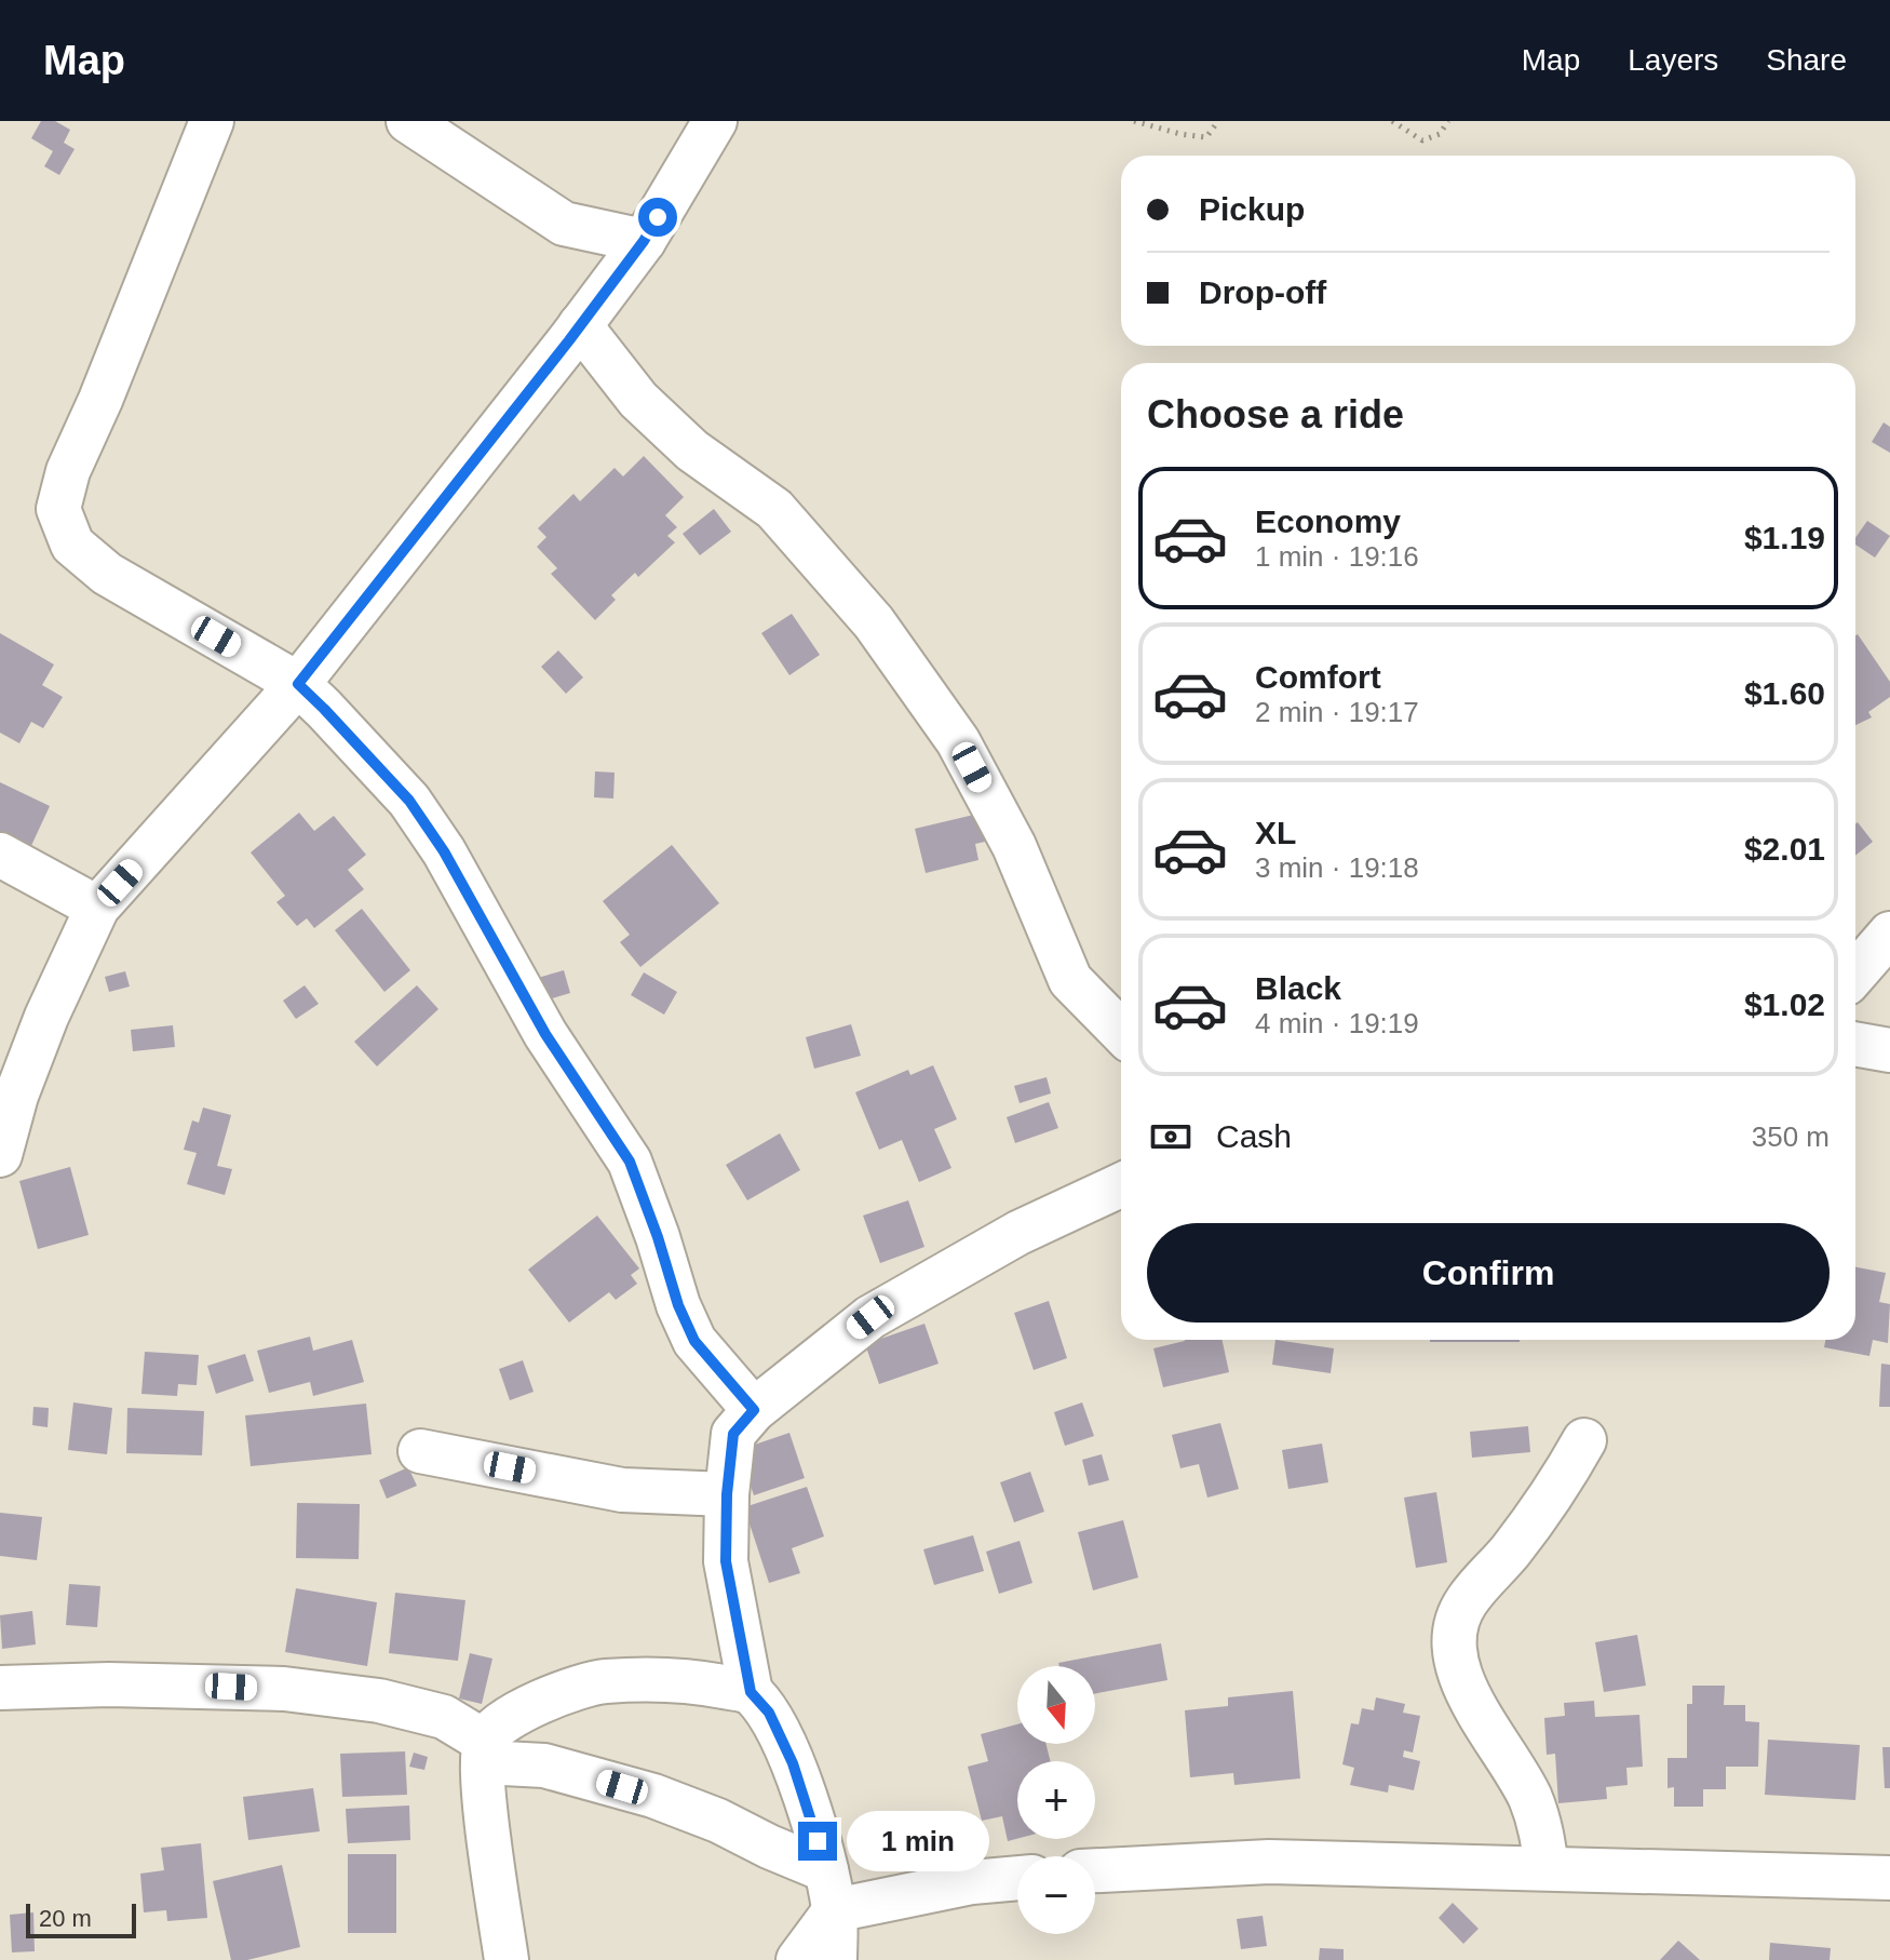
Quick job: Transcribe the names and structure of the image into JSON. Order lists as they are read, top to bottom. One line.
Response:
{"scale_bar":"20 m","north":"bottom","page":{"header":"Map","nav":["Map","Layers","Share"],"banner":["Pickup","Drop-off"],"heading":"Choose a ride","list":[{"name":"Economy","note":"1 min · 19:16","value":"$1.19"},{"name":"Comfort","note":"2 min · 19:17","value":"$1.60"},{"name":"XL","note":"3 min · 19:18","value":"$2.01"},{"name":"Black","note":"4 min · 19:19","value":"$1.02"}],"pay":["Cash","350 m"],"buttons":"Confirm","map_buttons":["+","−"],"bubble":"1 min","scale":"20 m"}}
